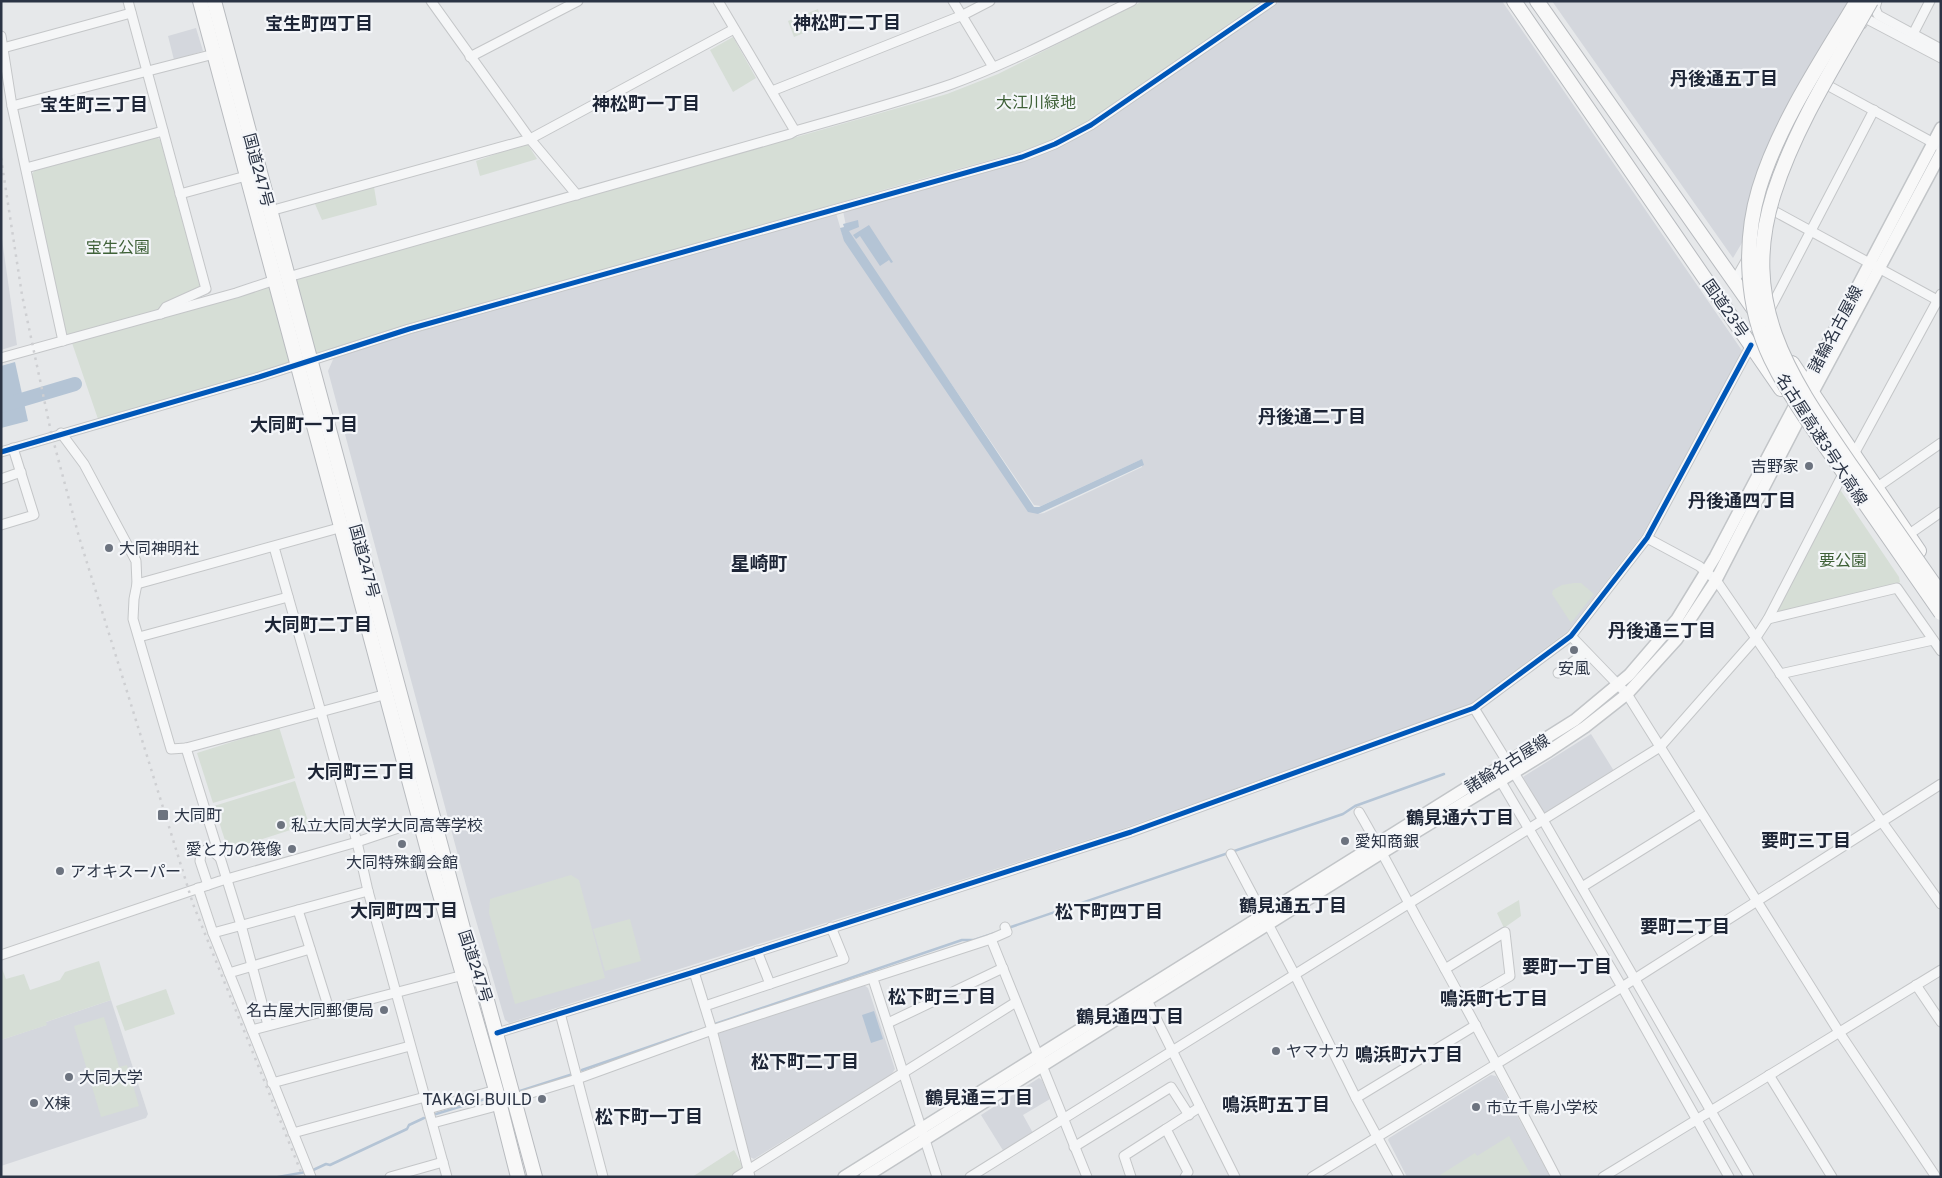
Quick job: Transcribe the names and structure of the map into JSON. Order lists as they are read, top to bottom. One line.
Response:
{"streets":{"highway":["国道247号","国道23号","名古屋高速3号大高線"],"main road":["諸輪名古屋線"]},"crossings":[["国道23号","諸輪名古屋線"],["国道23号","名古屋高速3号大高線"]],"districts":["神松町二丁目","宝生町四丁目","丹後通五丁目","神松町一丁目","宝生町三丁目","丹後通二丁目","大同町一丁目","丹後通四丁目","星崎町","大同町二丁目","丹後通三丁目","大同町三丁目","鶴見通六丁目","要町三丁目","鶴見通五丁目","大同町四丁目","松下町四丁目","要町二丁目","要町一丁目","松下町三丁目","鳴浜町七丁目","鶴見通四丁目","鳴浜町六丁目","松下町二丁目","鶴見通三丁目","鳴浜町五丁目","松下町一丁目"],"parks":["大江川緑地","宝生公園","要公園"],"places":{"other":["吉野家","大同神明社","安風","私立大同大学大同高等学校","愛知商銀","大同特殊鋼会館","愛と力の筏像","アオキスーパー","名古屋大同郵便局","ヤマナカ","大同大学","TAKAGI BUILD","X棟","市立千鳥小学校"],"transit":["大同町"]}}
